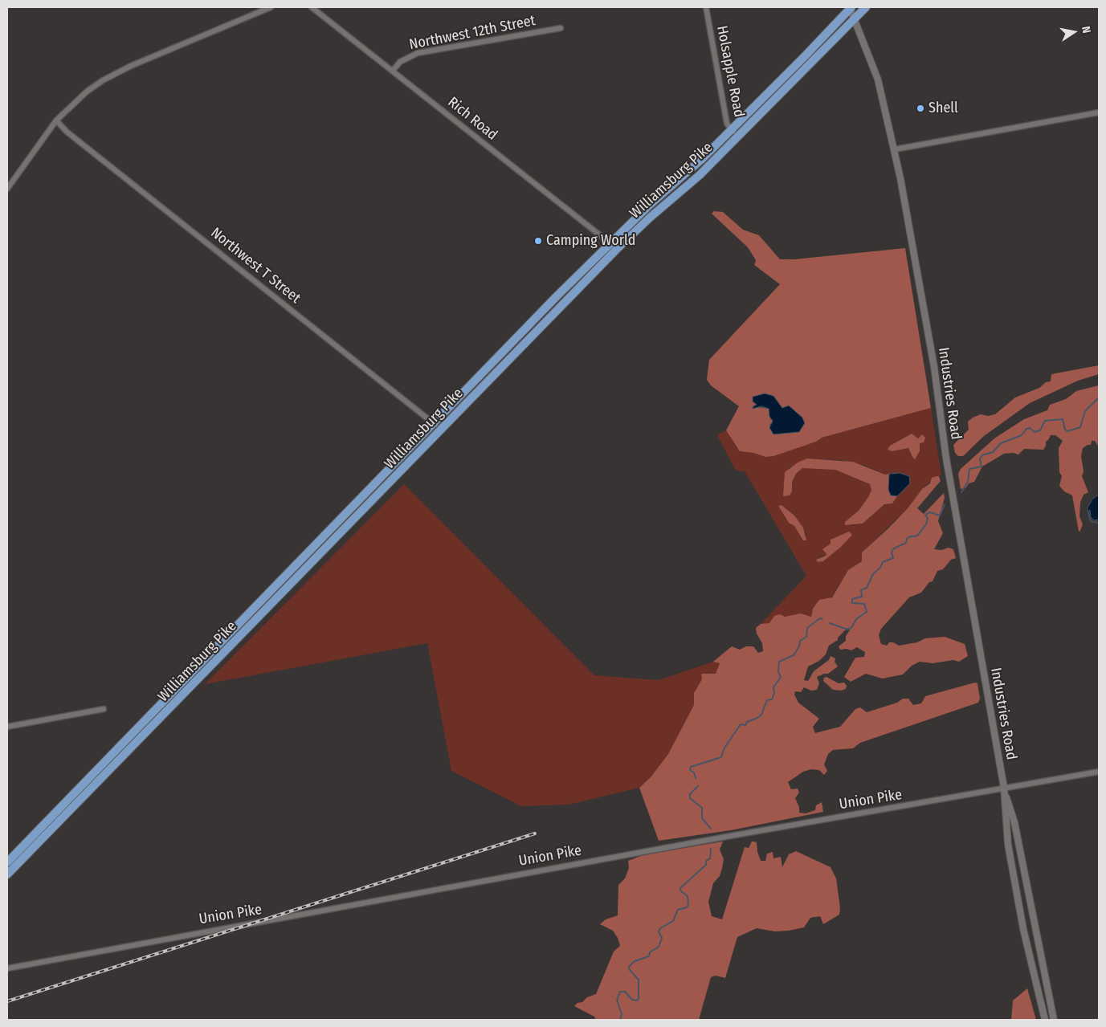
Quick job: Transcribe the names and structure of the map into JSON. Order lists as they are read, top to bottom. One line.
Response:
{"streets":{"main road":["Williamsburg Pike"],"street":["Northwest 12th Street","Holsapple Road","Rich Road","Northwest T Street","Industries Road","Union Pike"]},"crossings":[["Northwest 12th Street","Rich Road"],["Holsapple Road","Williamsburg Pike"],["Rich Road","Williamsburg Pike"],["Williamsburg Pike","Northwest T Street"],["Williamsburg Pike","Industries Road"],["Industries Road","Union Pike"]],"places":["Shell","Camping World"],"north":"right"}
